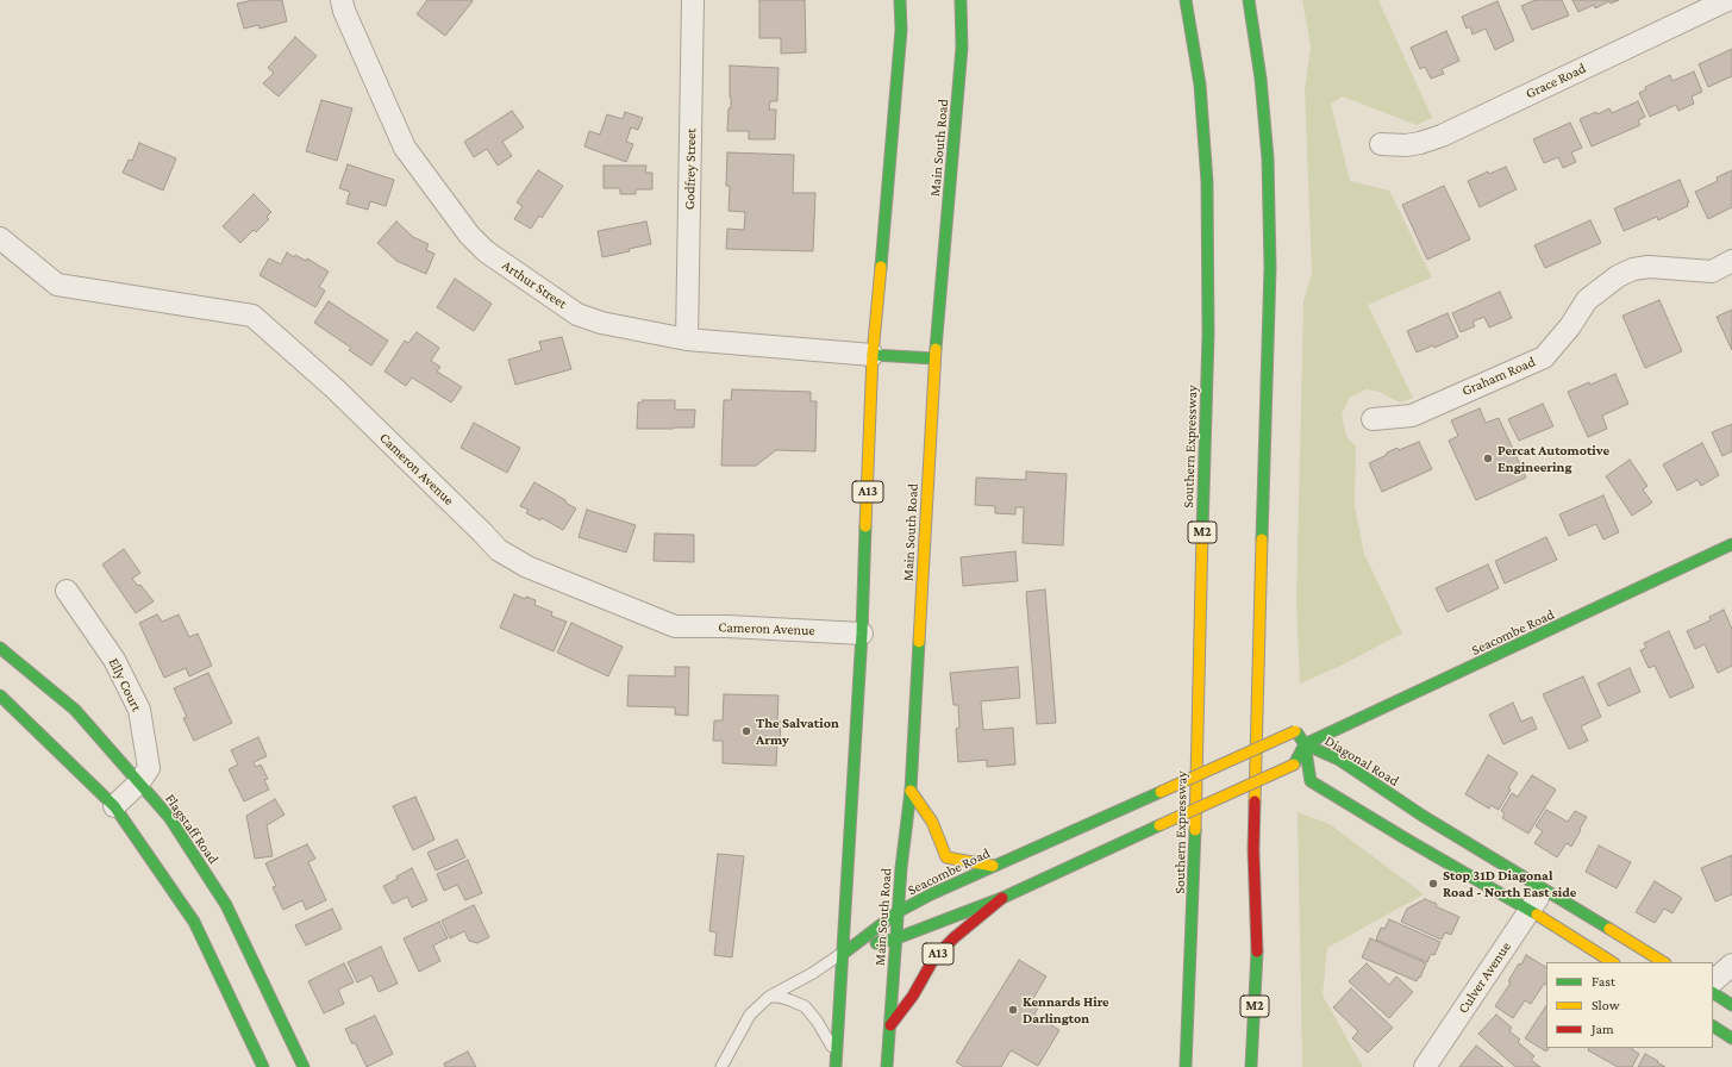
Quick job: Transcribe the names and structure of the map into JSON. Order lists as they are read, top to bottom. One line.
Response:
{"streets":{"main road":["Main South Road","Southern Expressway","A13","M2","Seacombe Road","Diagonal Road","Flagstaff Road"],"street":["Grace Road","Godfrey Street","Arthur Street","Graham Road","Cameron Avenue","Elly Court","Culver Avenue"]},"crossings":[["Main South Road","A13"],["Main South Road","Seacombe Road"],["Godfrey Street","Arthur Street"],["Arthur Street","A13"],["Cameron Avenue","A13"],["A13","Seacombe Road"],["Seacombe Road","Diagonal Road"],["Elly Court","Flagstaff Road"],["Diagonal Road","Culver Avenue"]],"places":["Percat Automotive Engineering","The Salvation Army","Stop 31D Diagonal Road - North East side","Kennards Hire Darlington"],"legend":["Fast","Slow","Jam"]}
